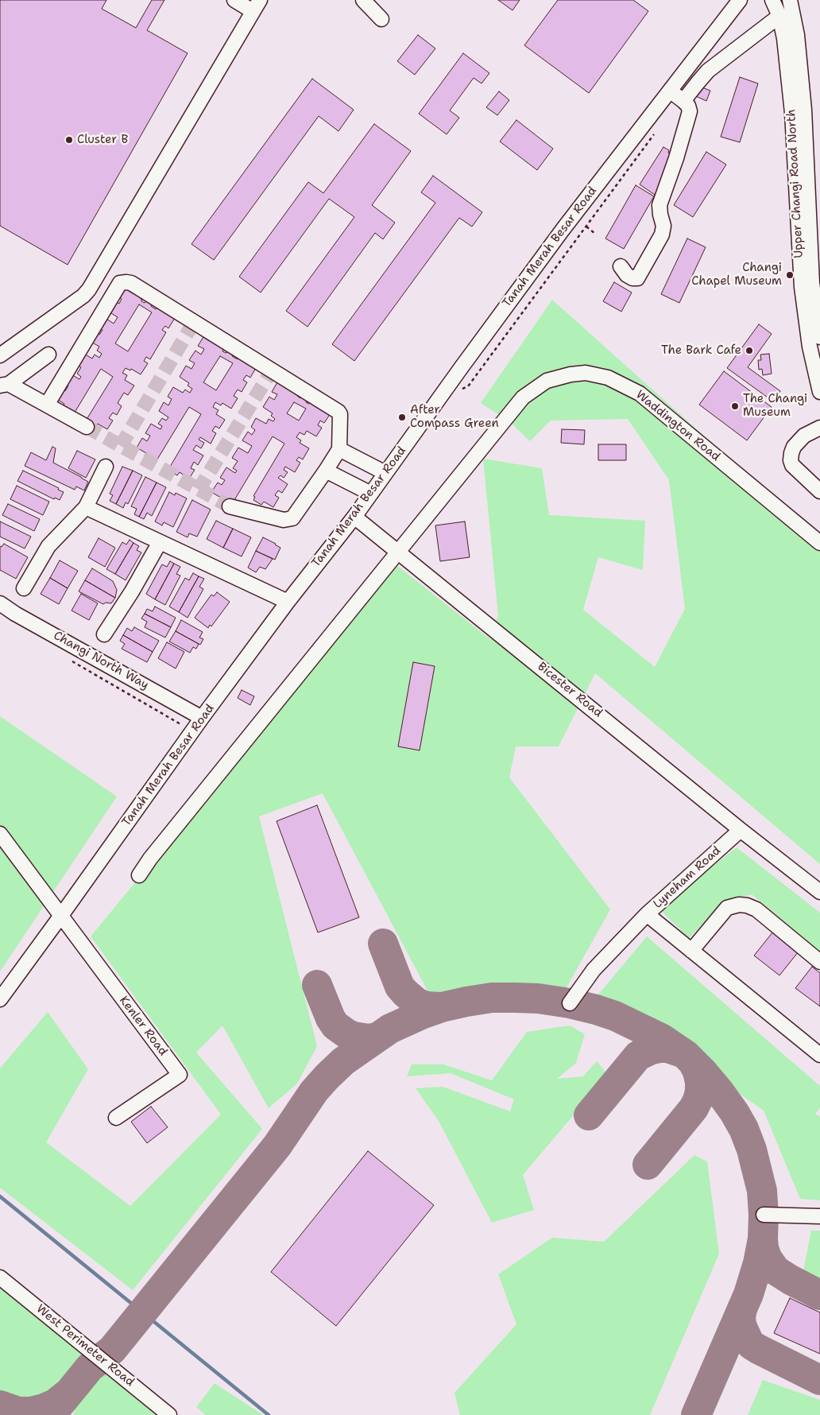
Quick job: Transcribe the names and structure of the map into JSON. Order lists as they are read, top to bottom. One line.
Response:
{"streets":{"street":["Upper Changi Road North","Tanah Merah Besar Road","Waddington Road","Changi North Way","Bicester Road","Lyneham Road","Kenler Road","West Perimeter Road"]},"crossings":[["Tanah Merah Besar Road","Changi North Way"],["Tanah Merah Besar Road","Bicester Road"],["Tanah Merah Besar Road","Kenler Road"],["Waddington Road","Bicester Road"],["Bicester Road","Lyneham Road"]],"places":["Cluster B","Changi Chapel Museum","The Bark Cafe","The Changi Museum","After Compass Green"]}
